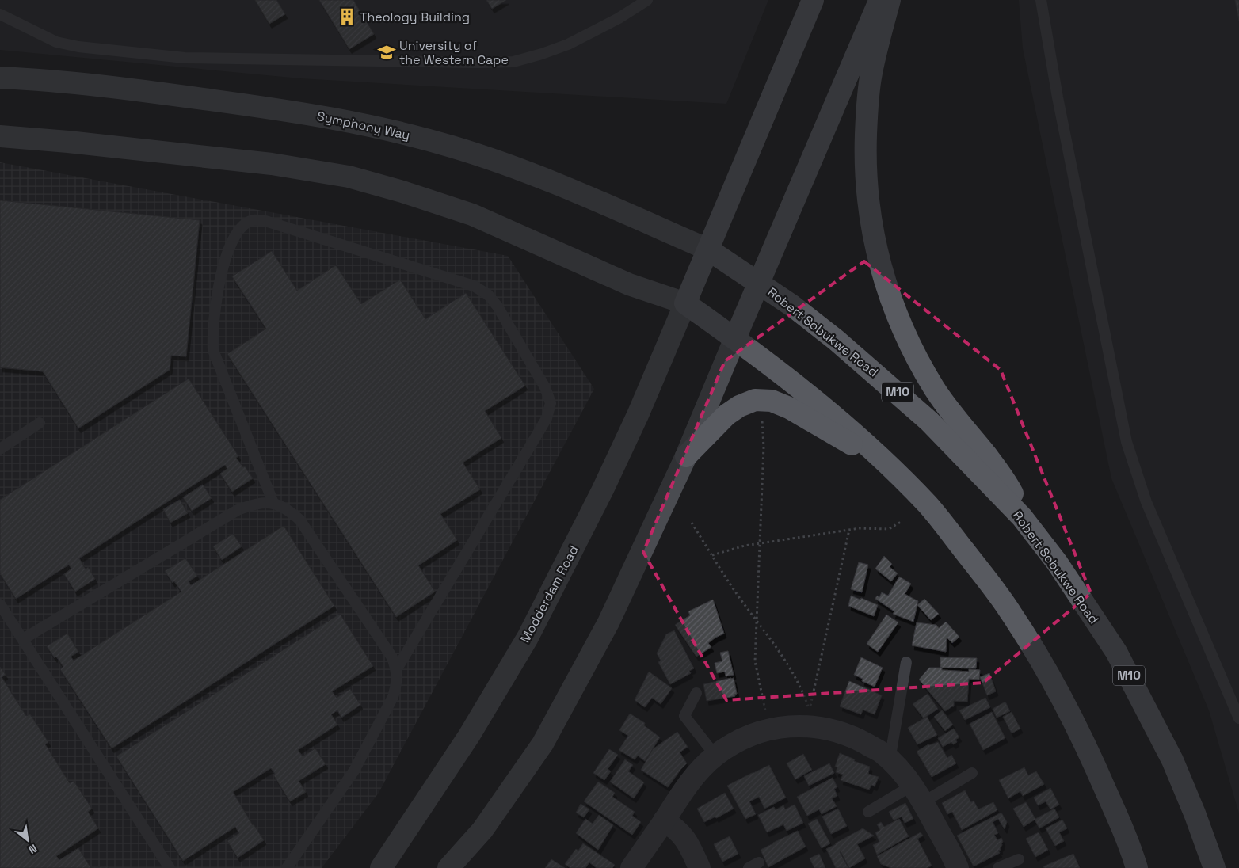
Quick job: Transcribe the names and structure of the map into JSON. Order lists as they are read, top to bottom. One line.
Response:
{"streets":{"main road":["Symphony Way","Robert Sobukwe Road","M10","Modderdam Road"]},"crossings":[["Symphony Way","Robert Sobukwe Road"]],"places":{"building":["Theology Building"],"school or university":["University of the Western Cape"]},"north":"bottom right"}
